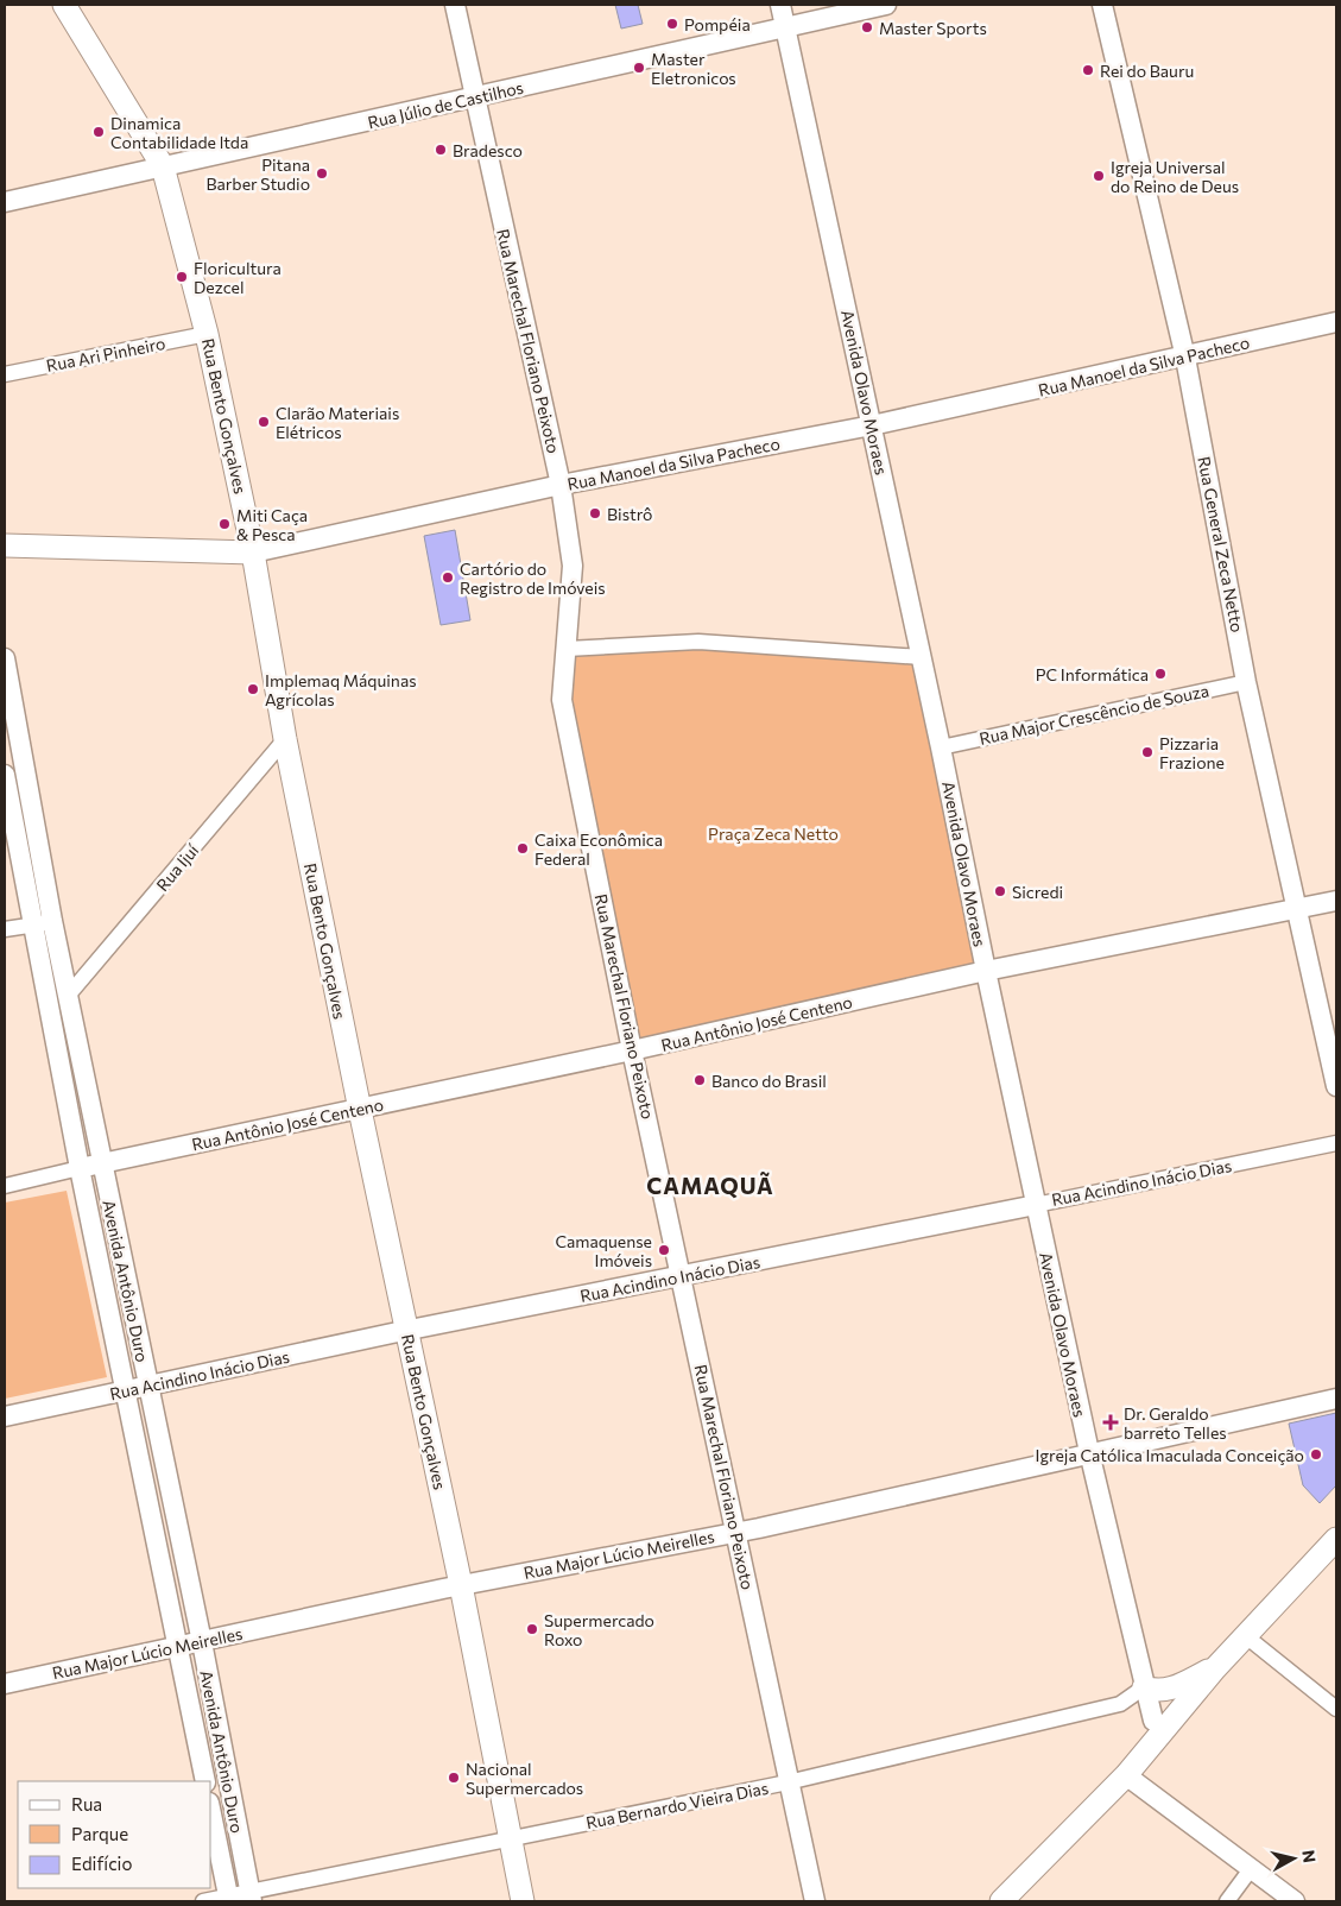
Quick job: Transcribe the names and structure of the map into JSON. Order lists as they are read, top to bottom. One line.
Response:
{"streets":{"main road":["Rua Manoel da Silva Pacheco","Rua Bento Gonçalves"],"street":["Rua Júlio de Castilhos","Rua Marechal Floriano Peixoto","Rua Ari Pinheiro","Avenida Olavo Moraes","Rua General Zeca Netto","Rua Major Crescêncio de Souza","Rua Ijuí","Rua Antônio José Centeno","Rua Acindino Inácio Dias","Avenida Antônio Duro","Rua Major Lúcio Meirelles","Rua Bernardo Vieira Dias"]},"crossings":[["Rua Júlio de Castilhos","Rua Marechal Floriano Peixoto"],["Rua Júlio de Castilhos","Avenida Olavo Moraes"],["Rua Júlio de Castilhos","Rua Bento Gonçalves"],["Rua Marechal Floriano Peixoto","Rua Manoel da Silva Pacheco"],["Rua Marechal Floriano Peixoto","Rua Antônio José Centeno"],["Rua Marechal Floriano Peixoto","Rua Acindino Inácio Dias"],["Rua Marechal Floriano Peixoto","Rua Major Lúcio Meirelles"],["Rua Marechal Floriano Peixoto","Rua Bernardo Vieira Dias"],["Rua Ari Pinheiro","Rua Bento Gonçalves"],["Rua Manoel da Silva Pacheco","Avenida Olavo Moraes"],["Rua Manoel da Silva Pacheco","Rua Bento Gonçalves"],["Rua Manoel da Silva Pacheco","Rua General Zeca Netto"],["Avenida Olavo Moraes","Rua Major Crescêncio de Souza"],["Avenida Olavo Moraes","Rua Antônio José Centeno"],["Avenida Olavo Moraes","Rua Acindino Inácio Dias"],["Avenida Olavo Moraes","Rua Major Lúcio Meirelles"],["Avenida Olavo Moraes","Rua Bernardo Vieira Dias"],["Rua Bento Gonçalves","Rua Ijuí"],["Rua Bento Gonçalves","Rua Antônio José Centeno"],["Rua Bento Gonçalves","Rua Acindino Inácio Dias"],["Rua Bento Gonçalves","Rua Major Lúcio Meirelles"],["Rua Bento Gonçalves","Rua Bernardo Vieira Dias"],["Rua General Zeca Netto","Rua Major Crescêncio de Souza"],["Rua General Zeca Netto","Rua Antônio José Centeno"],["Rua Ijuí","Avenida Antônio Duro"],["Rua Antônio José Centeno","Avenida Antônio Duro"],["Rua Acindino Inácio Dias","Avenida Antônio Duro"],["Avenida Antônio Duro","Rua Major Lúcio Meirelles"],["Avenida Antônio Duro","Rua Bernardo Vieira Dias"]],"districts":["CAMAQUÃ"],"parks":["Praça Zeca Netto"],"places":{"other":["Pompéia","Master Sports","Master Eletronicos","Rei do Bauru","Dinamica Contabilidade ltda","Bradesco","Pitana Barber Studio","Igreja Universal do Reino de Deus","Floricultura Dezcel","Clarão Materiais Elétricos","Bistrô","Miti Caça & Pesca","Cartório do Registro de Imóveis","PC Informática","Implemaq Máquinas Agrícolas","Pizzaria Frazione","Caixa Econômica Federal","Sicredi","Banco do Brasil","Camaquense Imóveis","Igreja Católica Imaculada Conceição","Supermercado Roxo","Nacional Supermercados"],"health":["Dr. Geraldo barreto Telles"]},"legend":["Rua","Parque","Edifício"],"north":"right"}
